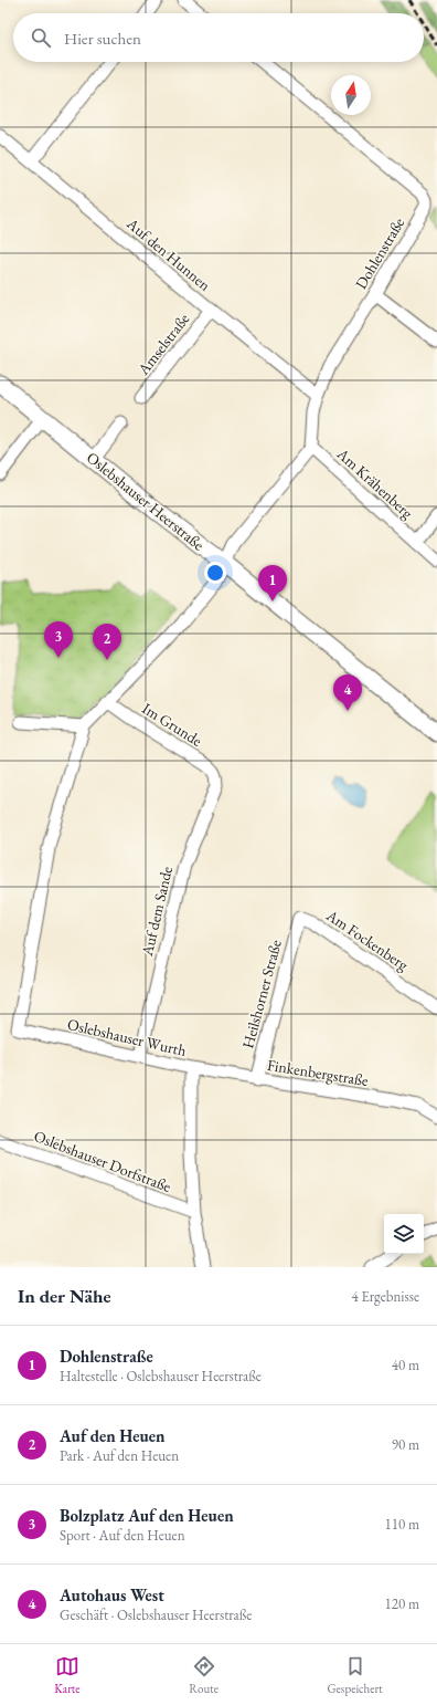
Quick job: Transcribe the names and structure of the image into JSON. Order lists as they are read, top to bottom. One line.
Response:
{"streets":{"main road":["Oslebshauser Heerstraße"],"street":["Dohlenstraße","Auf den Hunnen","Amselstraße","Am Krähenberg","Im Grunde","Auf dem Sande","Am Fockenberg","Heilshorner Straße","Oslebshauser Wurth","Finkenbergstraße","Oslebshauser Dorfstraße"]},"crossings":[["Dohlenstraße","Auf den Hunnen"],["Dohlenstraße","Am Krähenberg"],["Auf den Hunnen","Amselstraße"],["Im Grunde","Auf dem Sande"],["Auf dem Sande","Oslebshauser Wurth"],["Am Fockenberg","Heilshorner Straße"],["Heilshorner Straße","Finkenbergstraße"],["Oslebshauser Wurth","Finkenbergstraße"],["Oslebshauser Wurth","Oslebshauser Dorfstraße"]],"north":"top","page":{"search":"Hier suchen","pins":["1","3","2","4"],"heading":["In der Nähe","4 Ergebnisse"],"list":[{"mark":"1","name":"Dohlenstraße","note":"Haltestelle · Oslebshauser Heerstraße","value":"40 m"},{"mark":"2","name":"Auf den Heuen","note":"Park · Auf den Heuen","value":"90 m"},{"mark":"3","name":"Bolzplatz Auf den Heuen","note":"Sport · Auf den Heuen","value":"110 m"},{"mark":"4","name":"Autohaus West","note":"Geschäft · Oslebshauser Heerstraße","value":"120 m"}],"nav":["Karte","Route","Gespeichert"]}}
